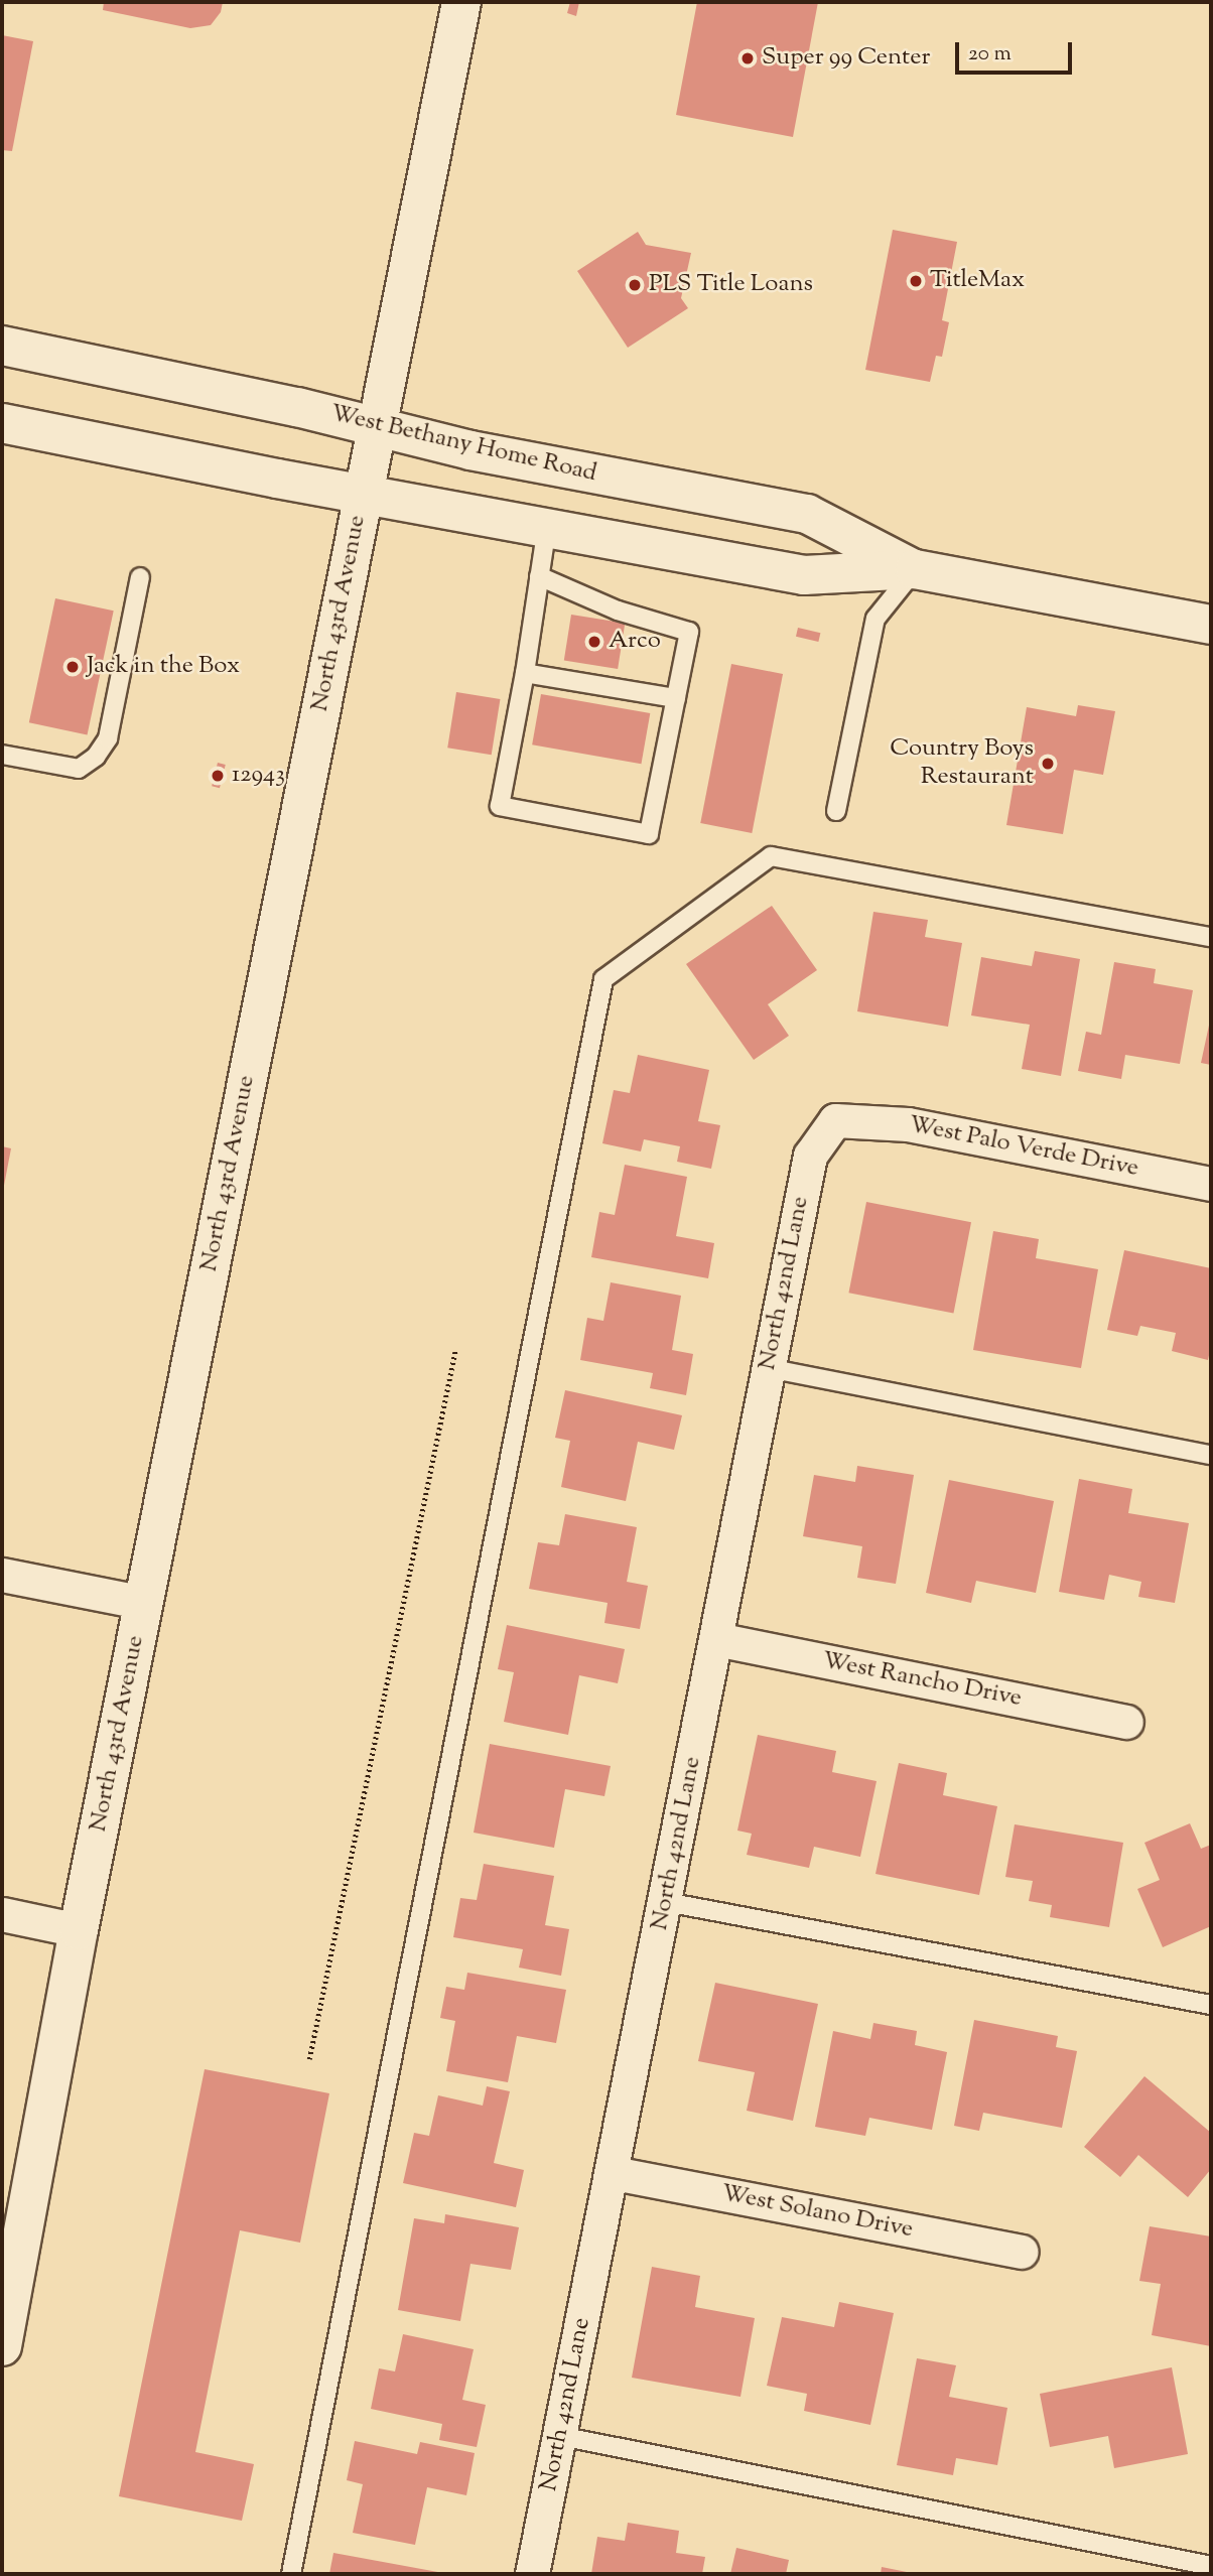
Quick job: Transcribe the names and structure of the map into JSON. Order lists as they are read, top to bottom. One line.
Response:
{"streets":{"main road":["West Bethany Home Road","North 43rd Avenue"],"street":["West Palo Verde Drive","North 42nd Lane","West Rancho Drive","West Solano Drive"]},"crossings":[["West Bethany Home Road","North 43rd Avenue"],["West Palo Verde Drive","North 42nd Lane"],["North 42nd Lane","West Rancho Drive"],["North 42nd Lane","West Solano Drive"]],"places":["Super 99 Center","TitleMax","PLS Title Loans","Arco","Jack in the Box","Country Boys Restaurant","12943"],"scale_bar":"20 m"}
